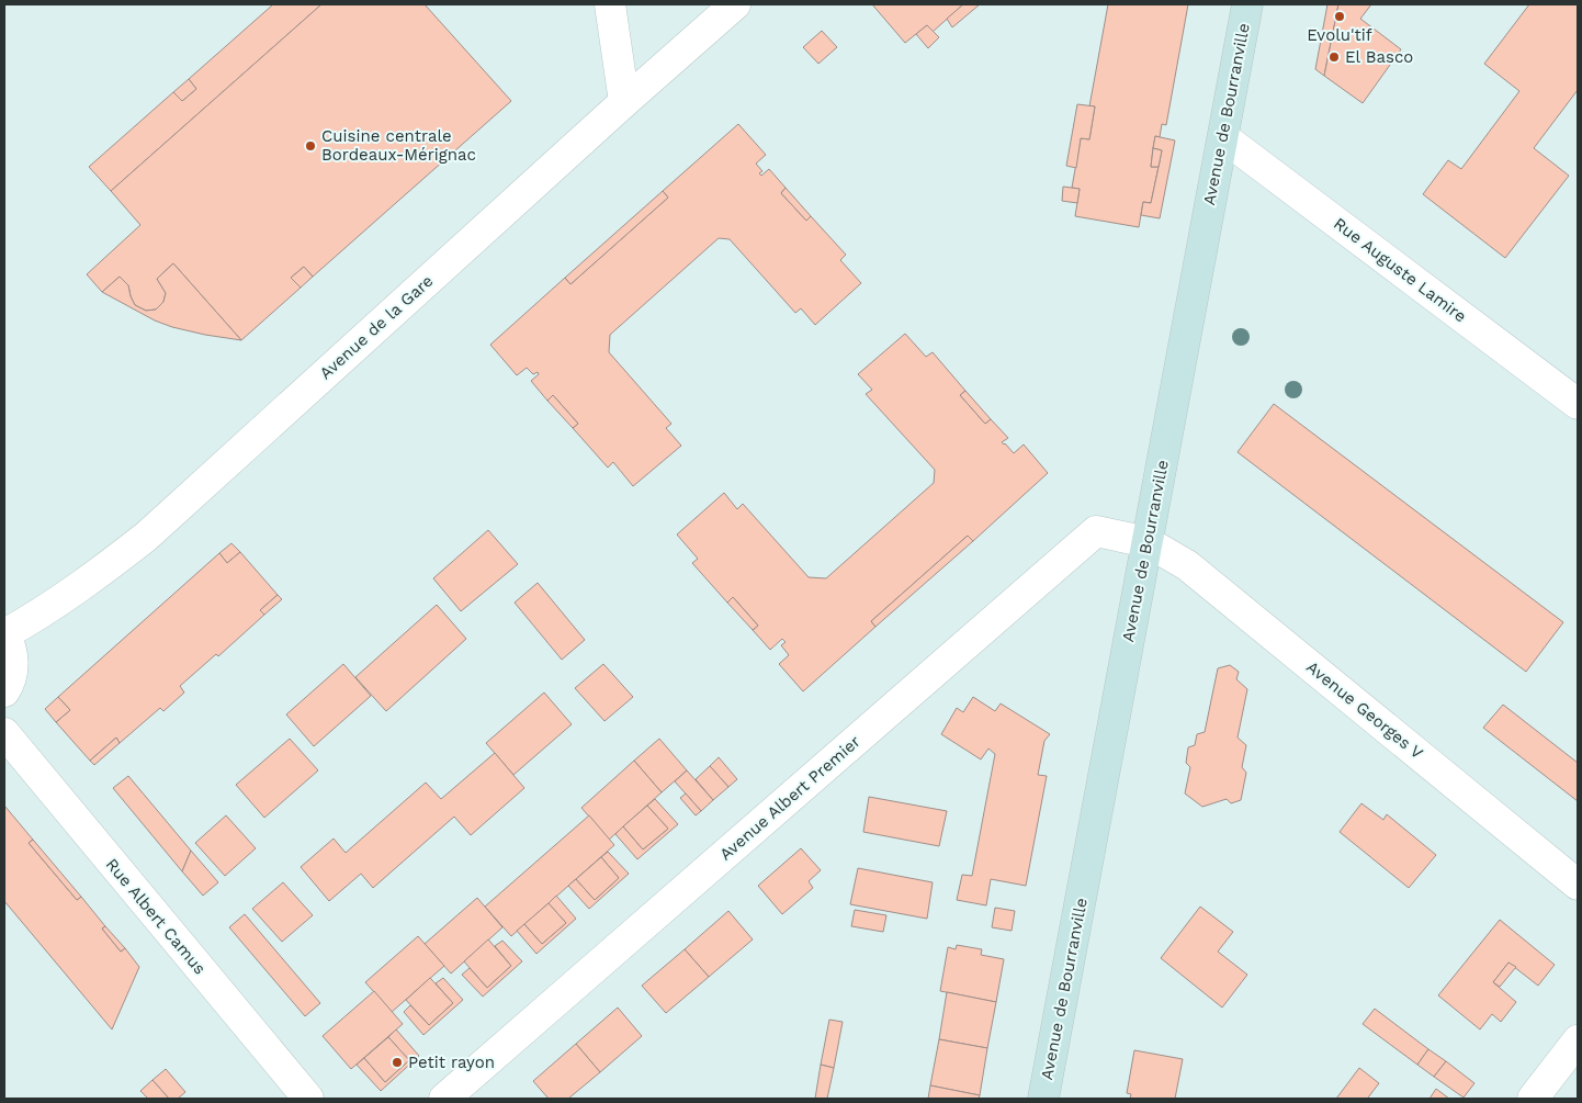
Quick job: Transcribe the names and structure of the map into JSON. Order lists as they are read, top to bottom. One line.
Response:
{"streets":{"street":["Avenue de Bourranville","Rue Auguste Lamire","Avenue de la Gare","Avenue Georges V","Avenue Albert Premier","Rue Albert Camus"]},"crossings":[["Avenue de Bourranville","Rue Auguste Lamire"],["Avenue de Bourranville","Avenue Georges V"],["Avenue de Bourranville","Avenue Albert Premier"],["Avenue Georges V","Avenue Albert Premier"]],"places":["Evolu'tif","El Basco","Cuisine centrale Bordeaux-Mérignac","Petit rayon"]}
